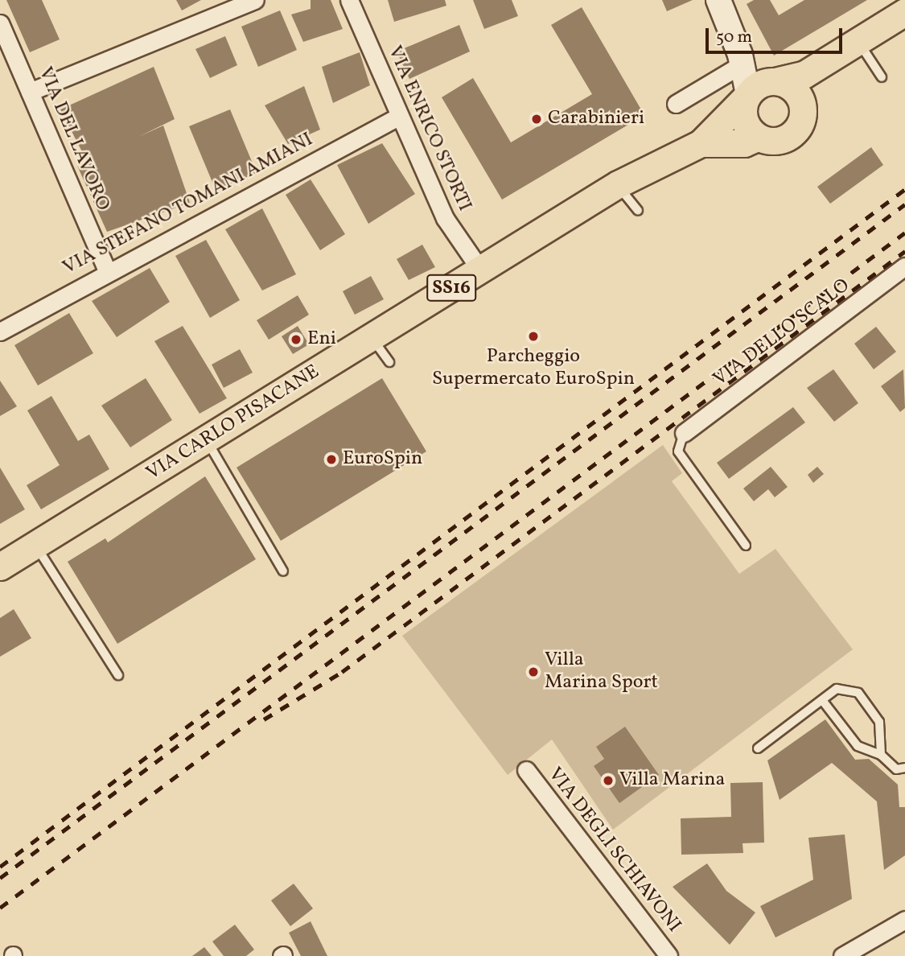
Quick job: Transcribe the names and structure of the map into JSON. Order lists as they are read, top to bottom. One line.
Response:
{"streets":{"main road":["SS16","VIA CARLO PISACANE"],"street":["VIA ENRICO STORTI","VIA DEL LAVORO","VIA STEFANO TOMANI AMIANI","VIA DELLO SCALO","VIA DEGLI SCHIAVONI"]},"crossings":[["VIA ENRICO STORTI","VIA STEFANO TOMANI AMIANI"],["VIA ENRICO STORTI","VIA CARLO PISACANE"],["VIA DEL LAVORO","VIA STEFANO TOMANI AMIANI"]],"places":["Carabinieri","Parcheggio Supermercato EuroSpin","Eni","EuroSpin","Villa Marina Sport","Villa Marina"],"scale_bar":"50 m"}
